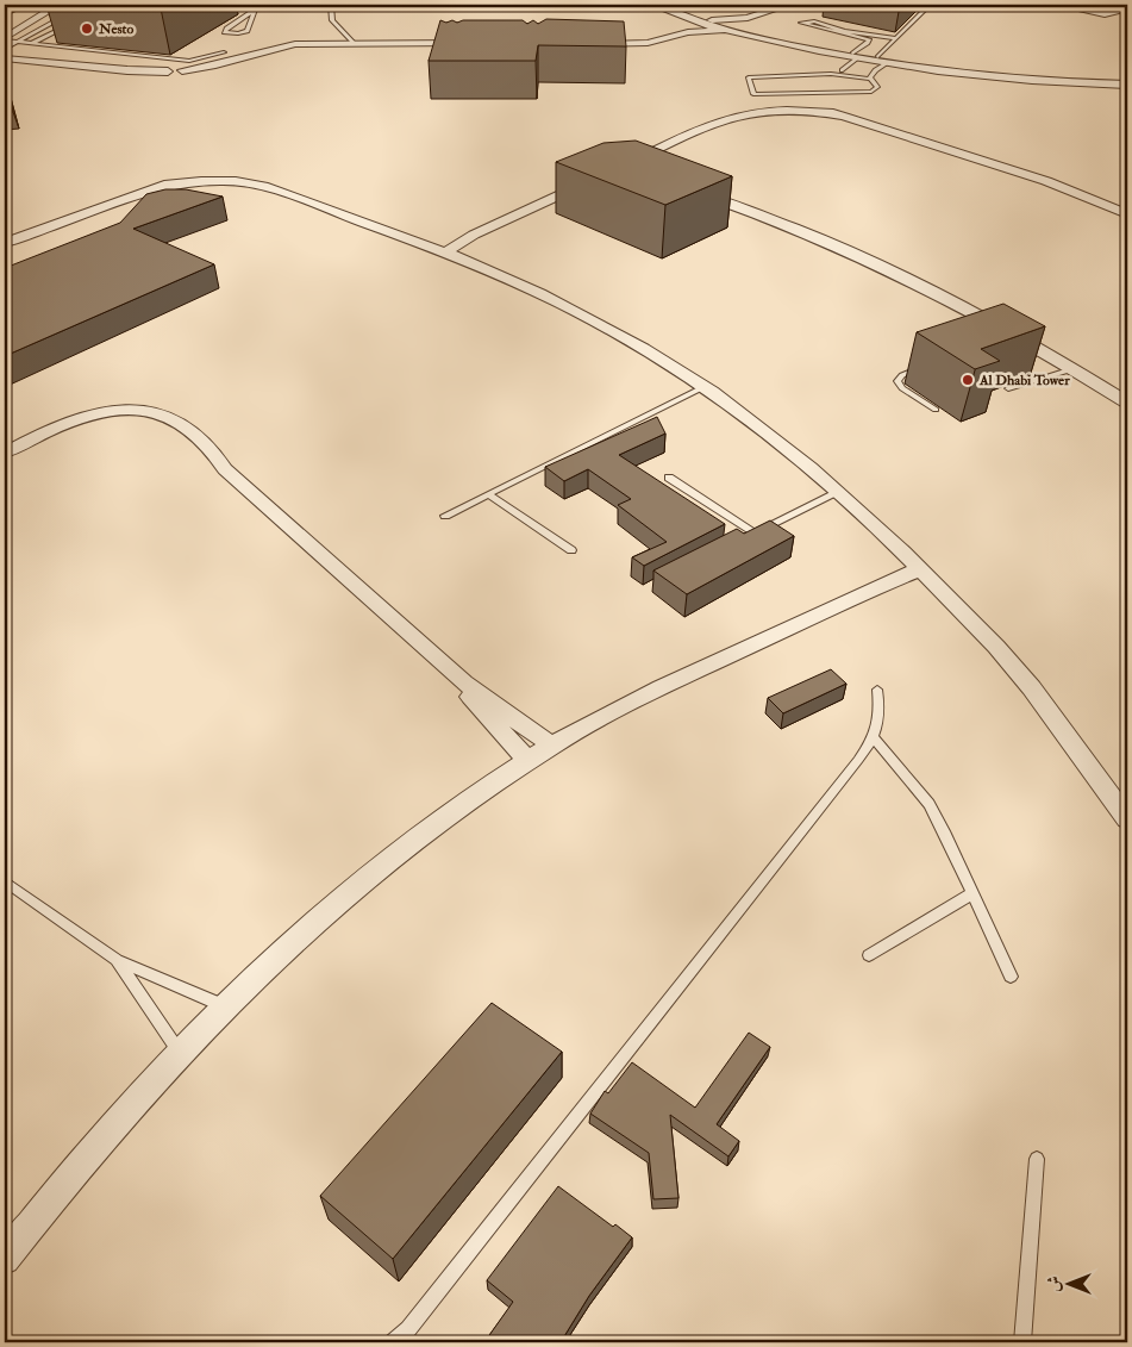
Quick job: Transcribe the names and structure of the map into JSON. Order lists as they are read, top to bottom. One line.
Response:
{"places":["Nesto","Al Dhabi Tower"],"north":"left"}
